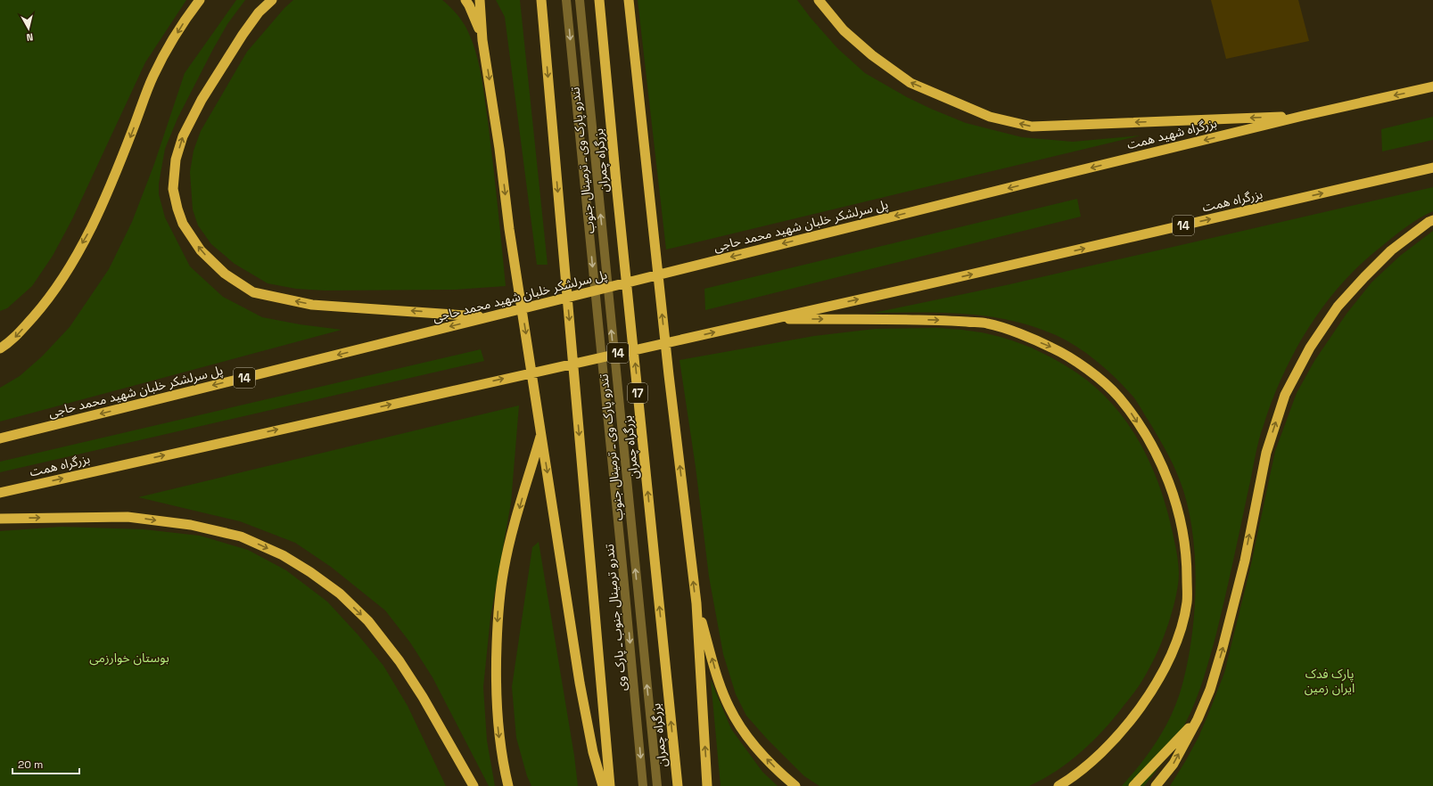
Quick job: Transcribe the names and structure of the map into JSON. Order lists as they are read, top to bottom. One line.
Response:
{"streets":{"highway":["بزرگراه شهید همت","بزرگراه چمران","بزرگراه همت","پل سرلشکر خلبان شهید محمد حاجی","14","17"],"lane":["تندرو پارک وی ـ ترمینال جنوب","تندرو ترمینال جنوب ـ پارک وی"]},"crossings":[["بزرگراه شهید همت","پل سرلشکر خلبان شهید محمد حاجی"],["بزرگراه شهید همت","14"]],"one_way":["بزرگراه شهید همت","تندرو پارک وی ـ ترمینال جنوب","بزرگراه همت","پل سرلشکر خلبان شهید محمد حاجی","تندرو ترمینال جنوب ـ پارک وی"],"parks":["بوستان خوارزمی","پارک فدک ایران زمین"],"scale_bar":"20 m","north":"bottom"}
